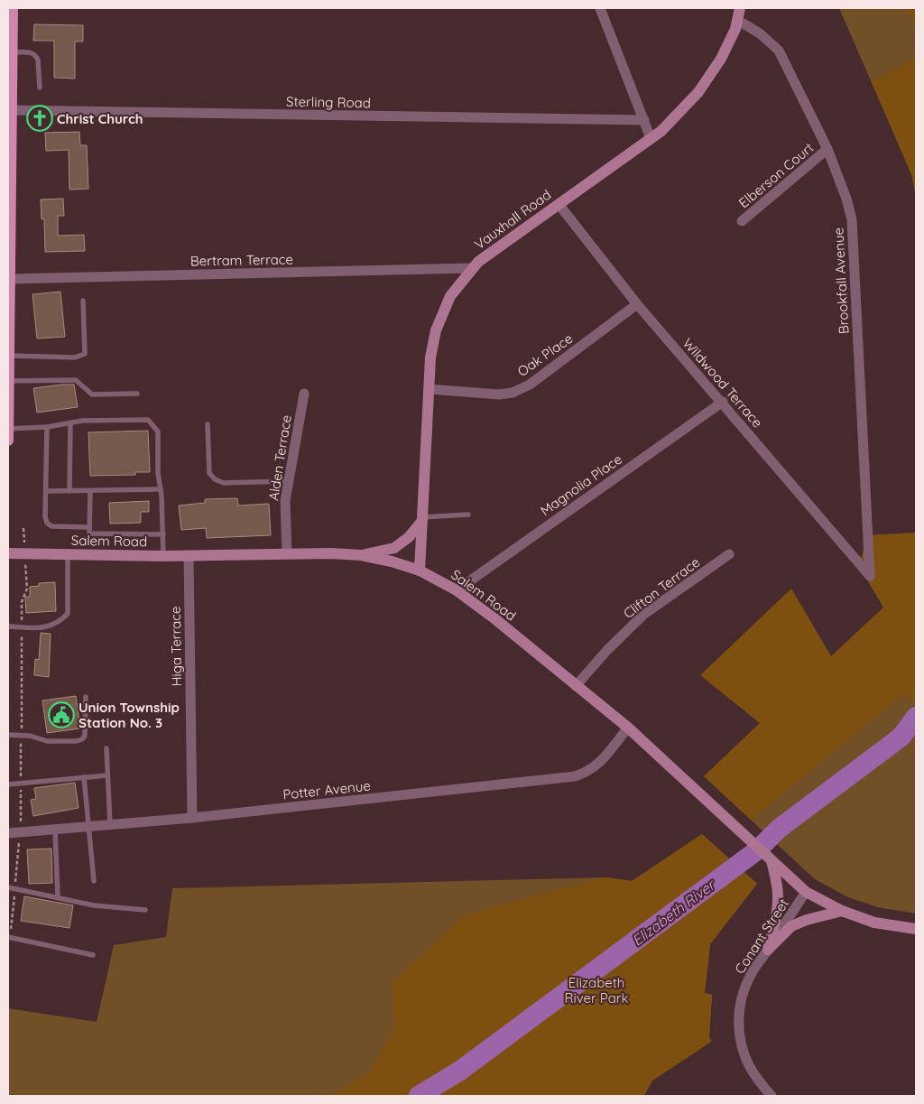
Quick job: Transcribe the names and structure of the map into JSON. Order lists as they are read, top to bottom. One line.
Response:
{"streets":{"street":["Sterling Road","Elberson Court","Vauxhall Road","Bertram Terrace","Brookfall Avenue","Oak Place","Wildwood Terrace","Alden Terrace","Magnolia Place","Salem Road","Clifton Terrace","Higa Terrace","Potter Avenue","Conant Street"]},"crossings":[["Elberson Court","Brookfall Avenue"],["Vauxhall Road","Bertram Terrace"],["Vauxhall Road","Brookfall Avenue"],["Vauxhall Road","Oak Place"],["Vauxhall Road","Wildwood Terrace"],["Vauxhall Road","Salem Road"],["Brookfall Avenue","Wildwood Terrace"],["Oak Place","Wildwood Terrace"],["Wildwood Terrace","Magnolia Place"],["Alden Terrace","Salem Road"],["Magnolia Place","Salem Road"],["Salem Road","Clifton Terrace"],["Salem Road","Higa Terrace"],["Salem Road","Potter Avenue"],["Salem Road","Conant Street"],["Higa Terrace","Potter Avenue"]],"water":["Elizabeth River"],"parks":["Elizabeth River Park"],"places":{"church":["Christ Church"],"public building":["Union Township Station No. 3"]}}
